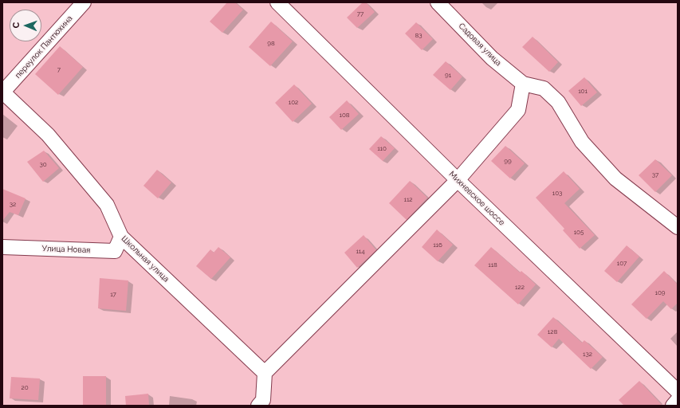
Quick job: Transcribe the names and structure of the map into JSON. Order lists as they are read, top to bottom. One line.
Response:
{"streets":{"street":["Садовая улица","переулок Пантюхина","Михневское шоссе","Улица Новая","Школьная улица"]},"crossings":[["переулок Пантюхина","Школьная улица"],["Улица Новая","Школьная улица"]],"house_numbers":["77","83","98","7","91","101","102","108","110","99","30","37","103","112","32","105","116","114","107","118","122","109","17","128","132","20"],"north":"left"}
